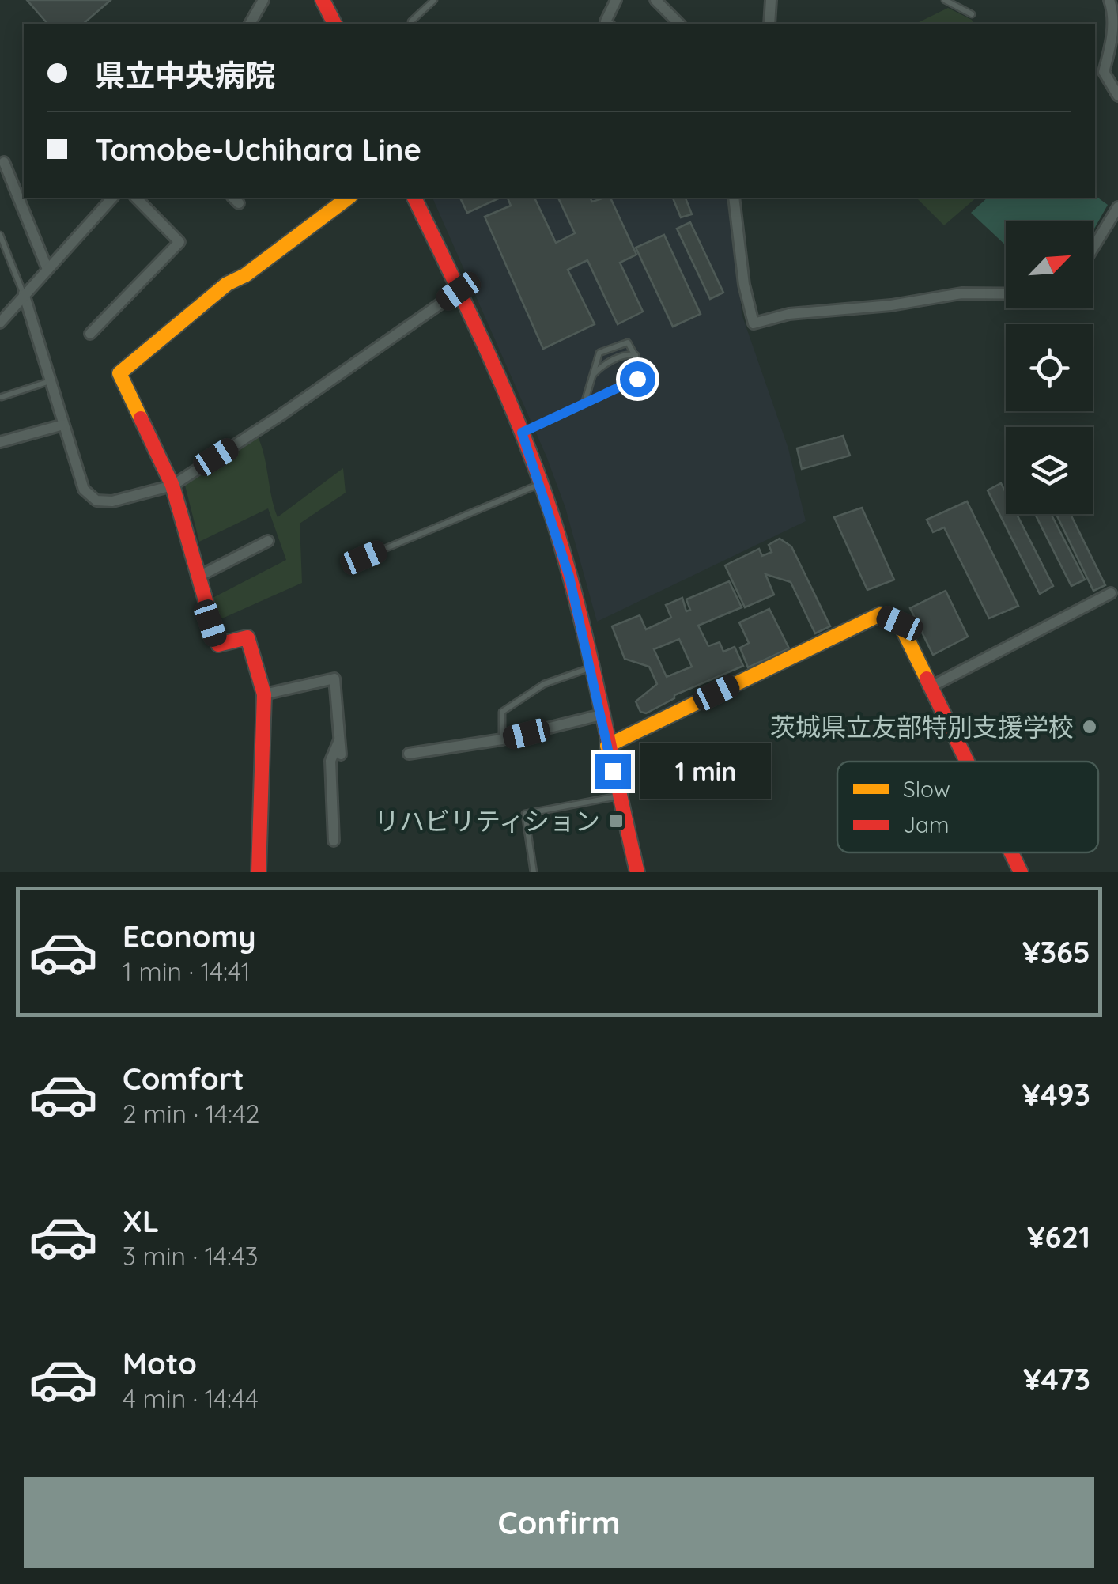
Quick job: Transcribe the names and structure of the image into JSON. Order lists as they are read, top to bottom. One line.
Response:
{"places":{"other":["茨城県立友部特別支援学校"],"transit":["リハビリティション"]},"legend":["Slow","Jam"],"north":"top right","page":{"banner":["県立中央病院","Tomobe-Uchihara Line"],"bubble":"1 min","list":[{"name":"Economy","note":"1 min · 14:41","value":"¥365"},{"name":"Comfort","note":"2 min · 14:42","value":"¥493"},{"name":"XL","note":"3 min · 14:43","value":"¥621"},{"name":"Moto","note":"4 min · 14:44","value":"¥473"}],"buttons":"Confirm"}}
